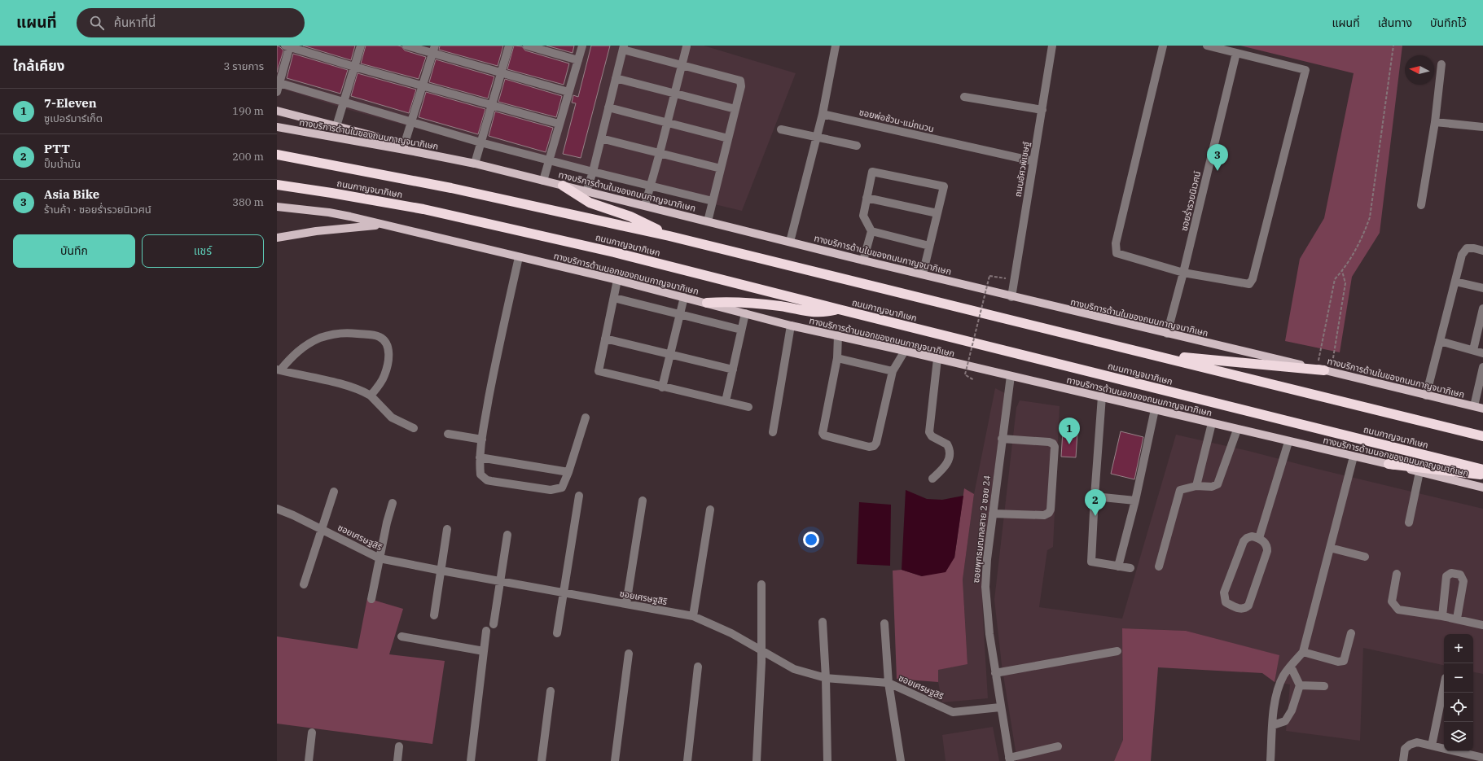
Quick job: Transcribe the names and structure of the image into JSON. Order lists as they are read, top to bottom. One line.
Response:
{"streets":{"highway":["ถนนกาญจนาภิเษก"],"main road":["ทางบริการด้านในของถนนกาญจนาภิเษก","ทางบริการด้านนอกของถนนกาญจนาภิเษก"],"street":["ซอยพ่อช้วน-แม่ถนวน","ถนนอัศวพิเชษฐ์","ซอยร่ำรวยนิเวศน์","ซอยพุทธมณฑลสาย 2 ซอย 24","ซอยเศรษฐสิริ"]},"crossings":[["ซอยพ่อช้วน-แม่ถนวน","ถนนอัศวพิเชษฐ์"],["ทางบริการด้านในของถนนกาญจนาภิเษก","ถนนอัศวพิเชษฐ์"],["ทางบริการด้านในของถนนกาญจนาภิเษก","ซอยร่ำรวยนิเวศน์"],["ทางบริการด้านนอกของถนนกาญจนาภิเษก","ซอยพุทธมณฑลสาย 2 ซอย 24"],["ซอยพุทธมณฑลสาย 2 ซอย 24","ซอยเศรษฐสิริ"]],"north":"left","page":{"header":"แผนที่","search":"ค้นหาที่นี่","nav":["แผนที่","เส้นทาง","บันทึกไว้"],"heading":["ใกล้เคียง","3 รายการ"],"list":[{"mark":"1","name":"7-Eleven","note":"ซูเปอร์มาร์เก็ต","value":"190 m"},{"mark":"2","name":"PTT","note":"ปั๊มน้ำมัน","value":"200 m"},{"mark":"3","name":"Asia Bike","note":"ร้านค้า · ซอยร่ำรวยนิเวศน์","value":"380 m"}],"pins":["3","1","2"],"buttons":["บันทึก","แชร์"],"map_buttons":["+","−"]}}
